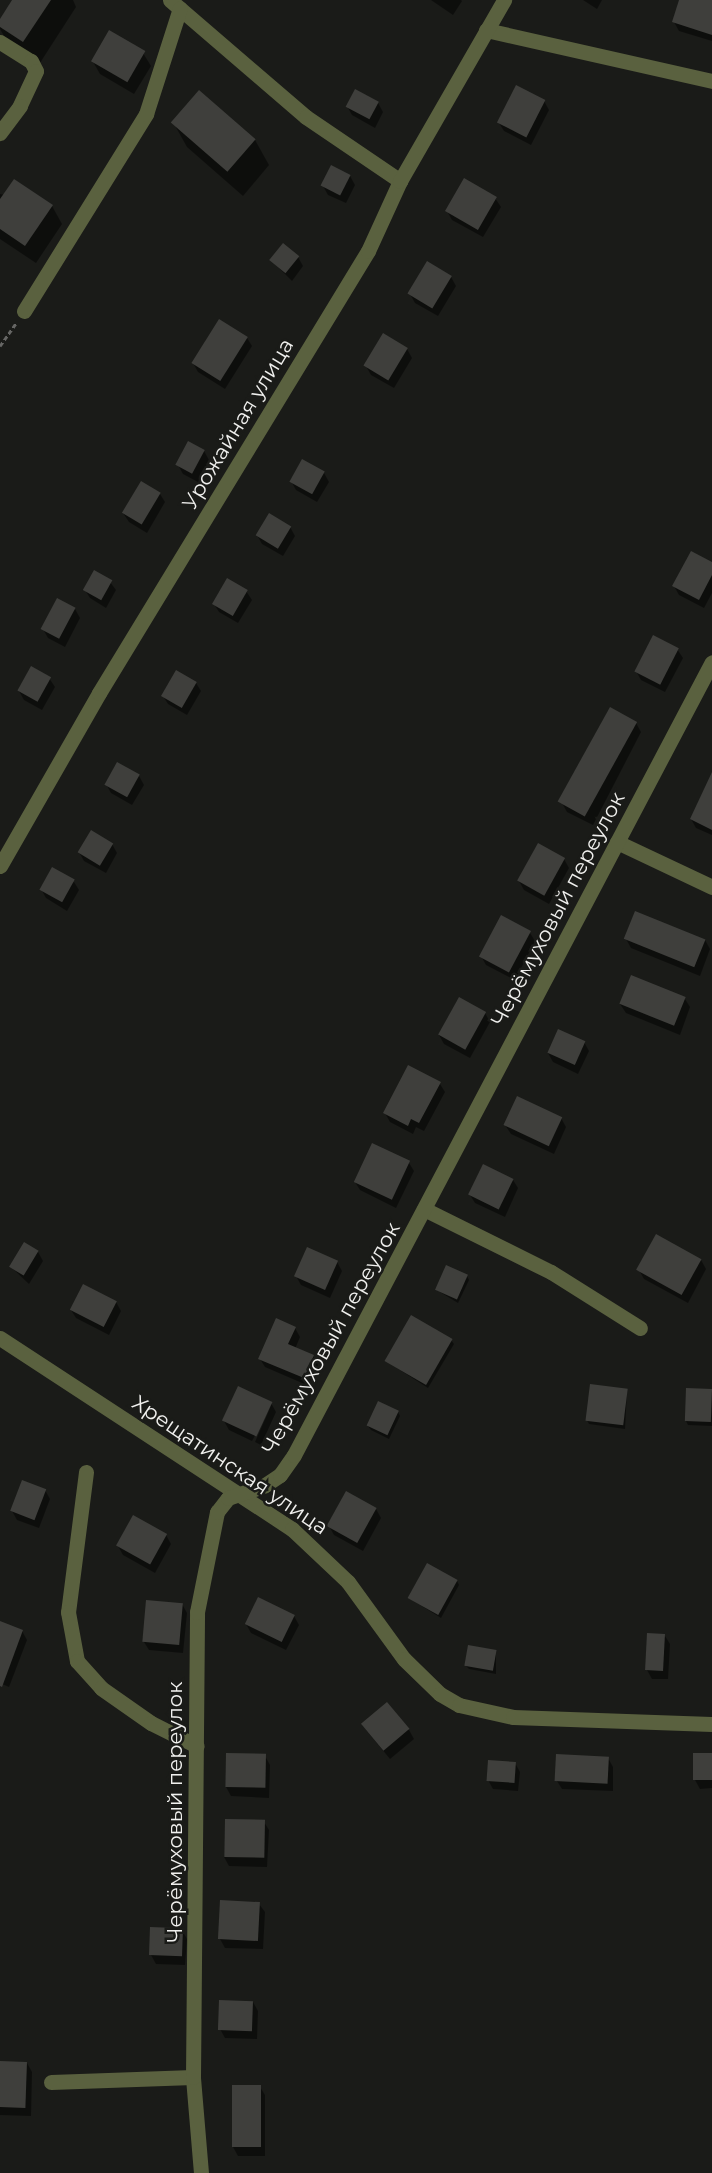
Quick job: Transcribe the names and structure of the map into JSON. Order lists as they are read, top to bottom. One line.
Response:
{"streets":{"street":["Урожайная улица","Черёмуховый переулок","Хрещатинская улица"]},"crossings":[["Черёмуховый переулок","Хрещатинская улица"]]}
